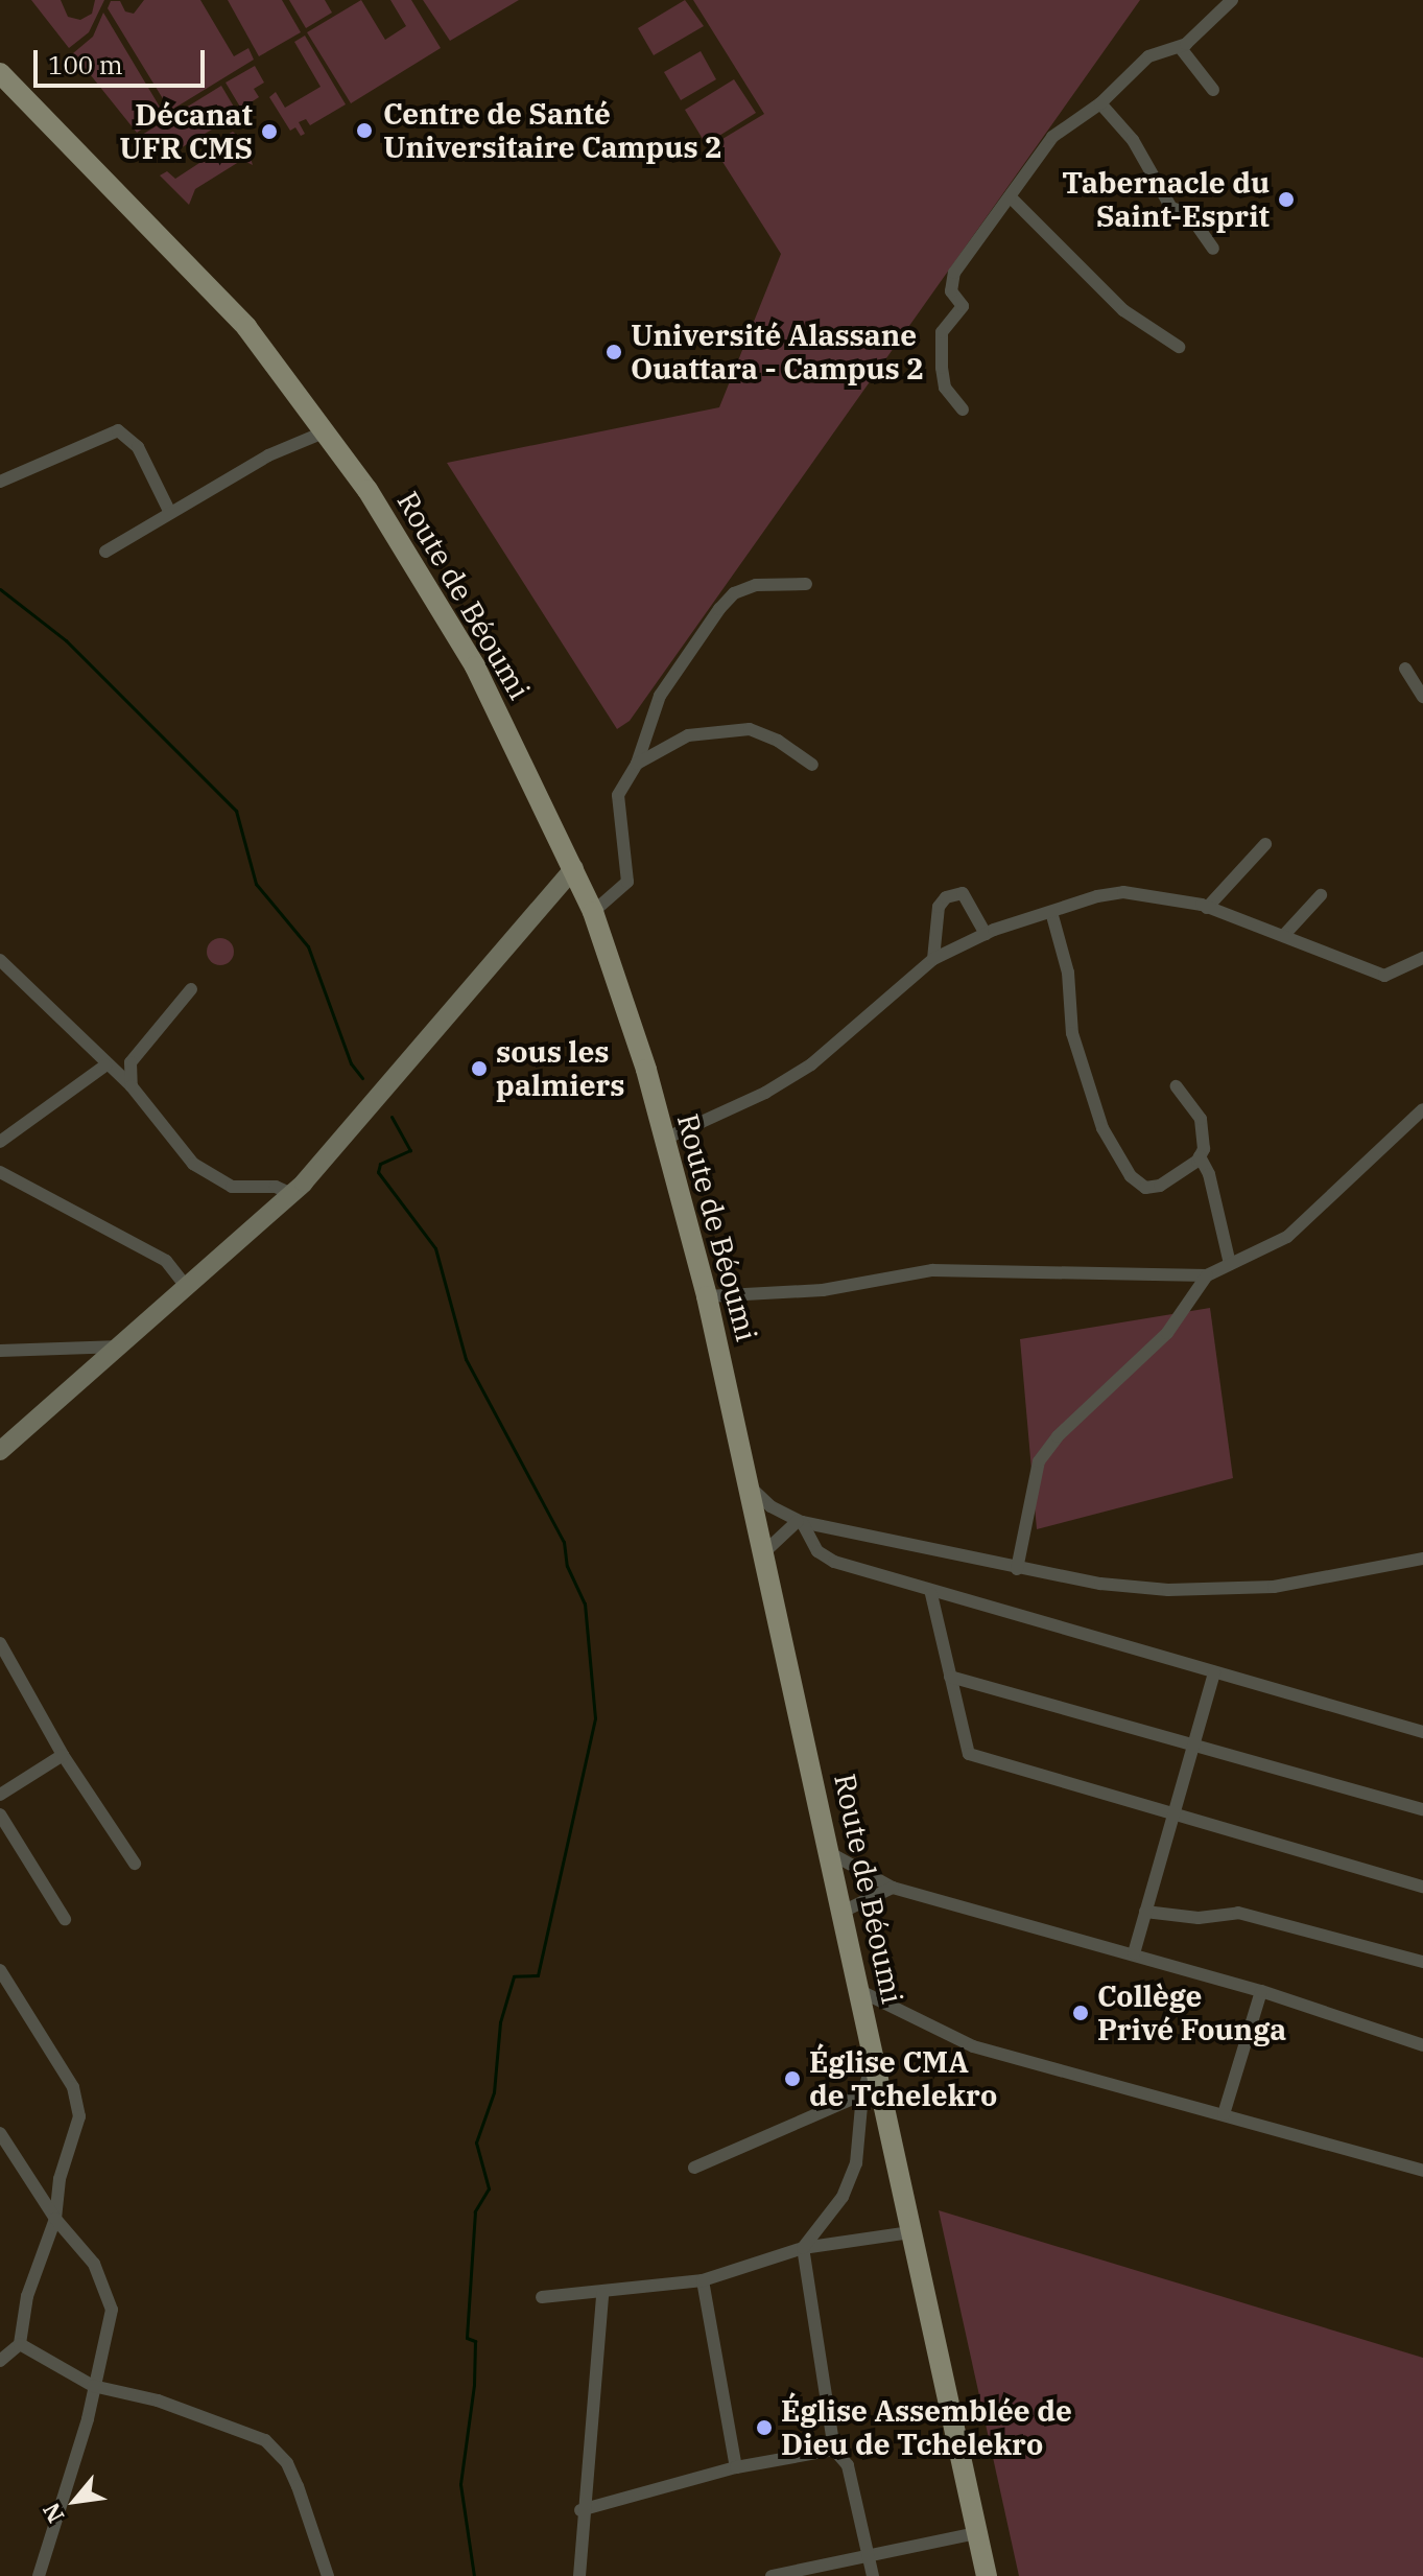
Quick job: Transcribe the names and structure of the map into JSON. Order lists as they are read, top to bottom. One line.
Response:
{"streets":{"main road":["Route de Béoumi"]},"places":["Centre de Santé Universitaire Campus 2","Décanat UFR CMS","Tabernacle du Saint-Esprit","Université Alassane Ouattara - Campus 2","sous les palmiers","Collège Privé Founga","Église CMA de Tchelekro","Église Assemblée de Dieu de Tchelekro"],"scale_bar":"100 m","north":"bottom left"}
